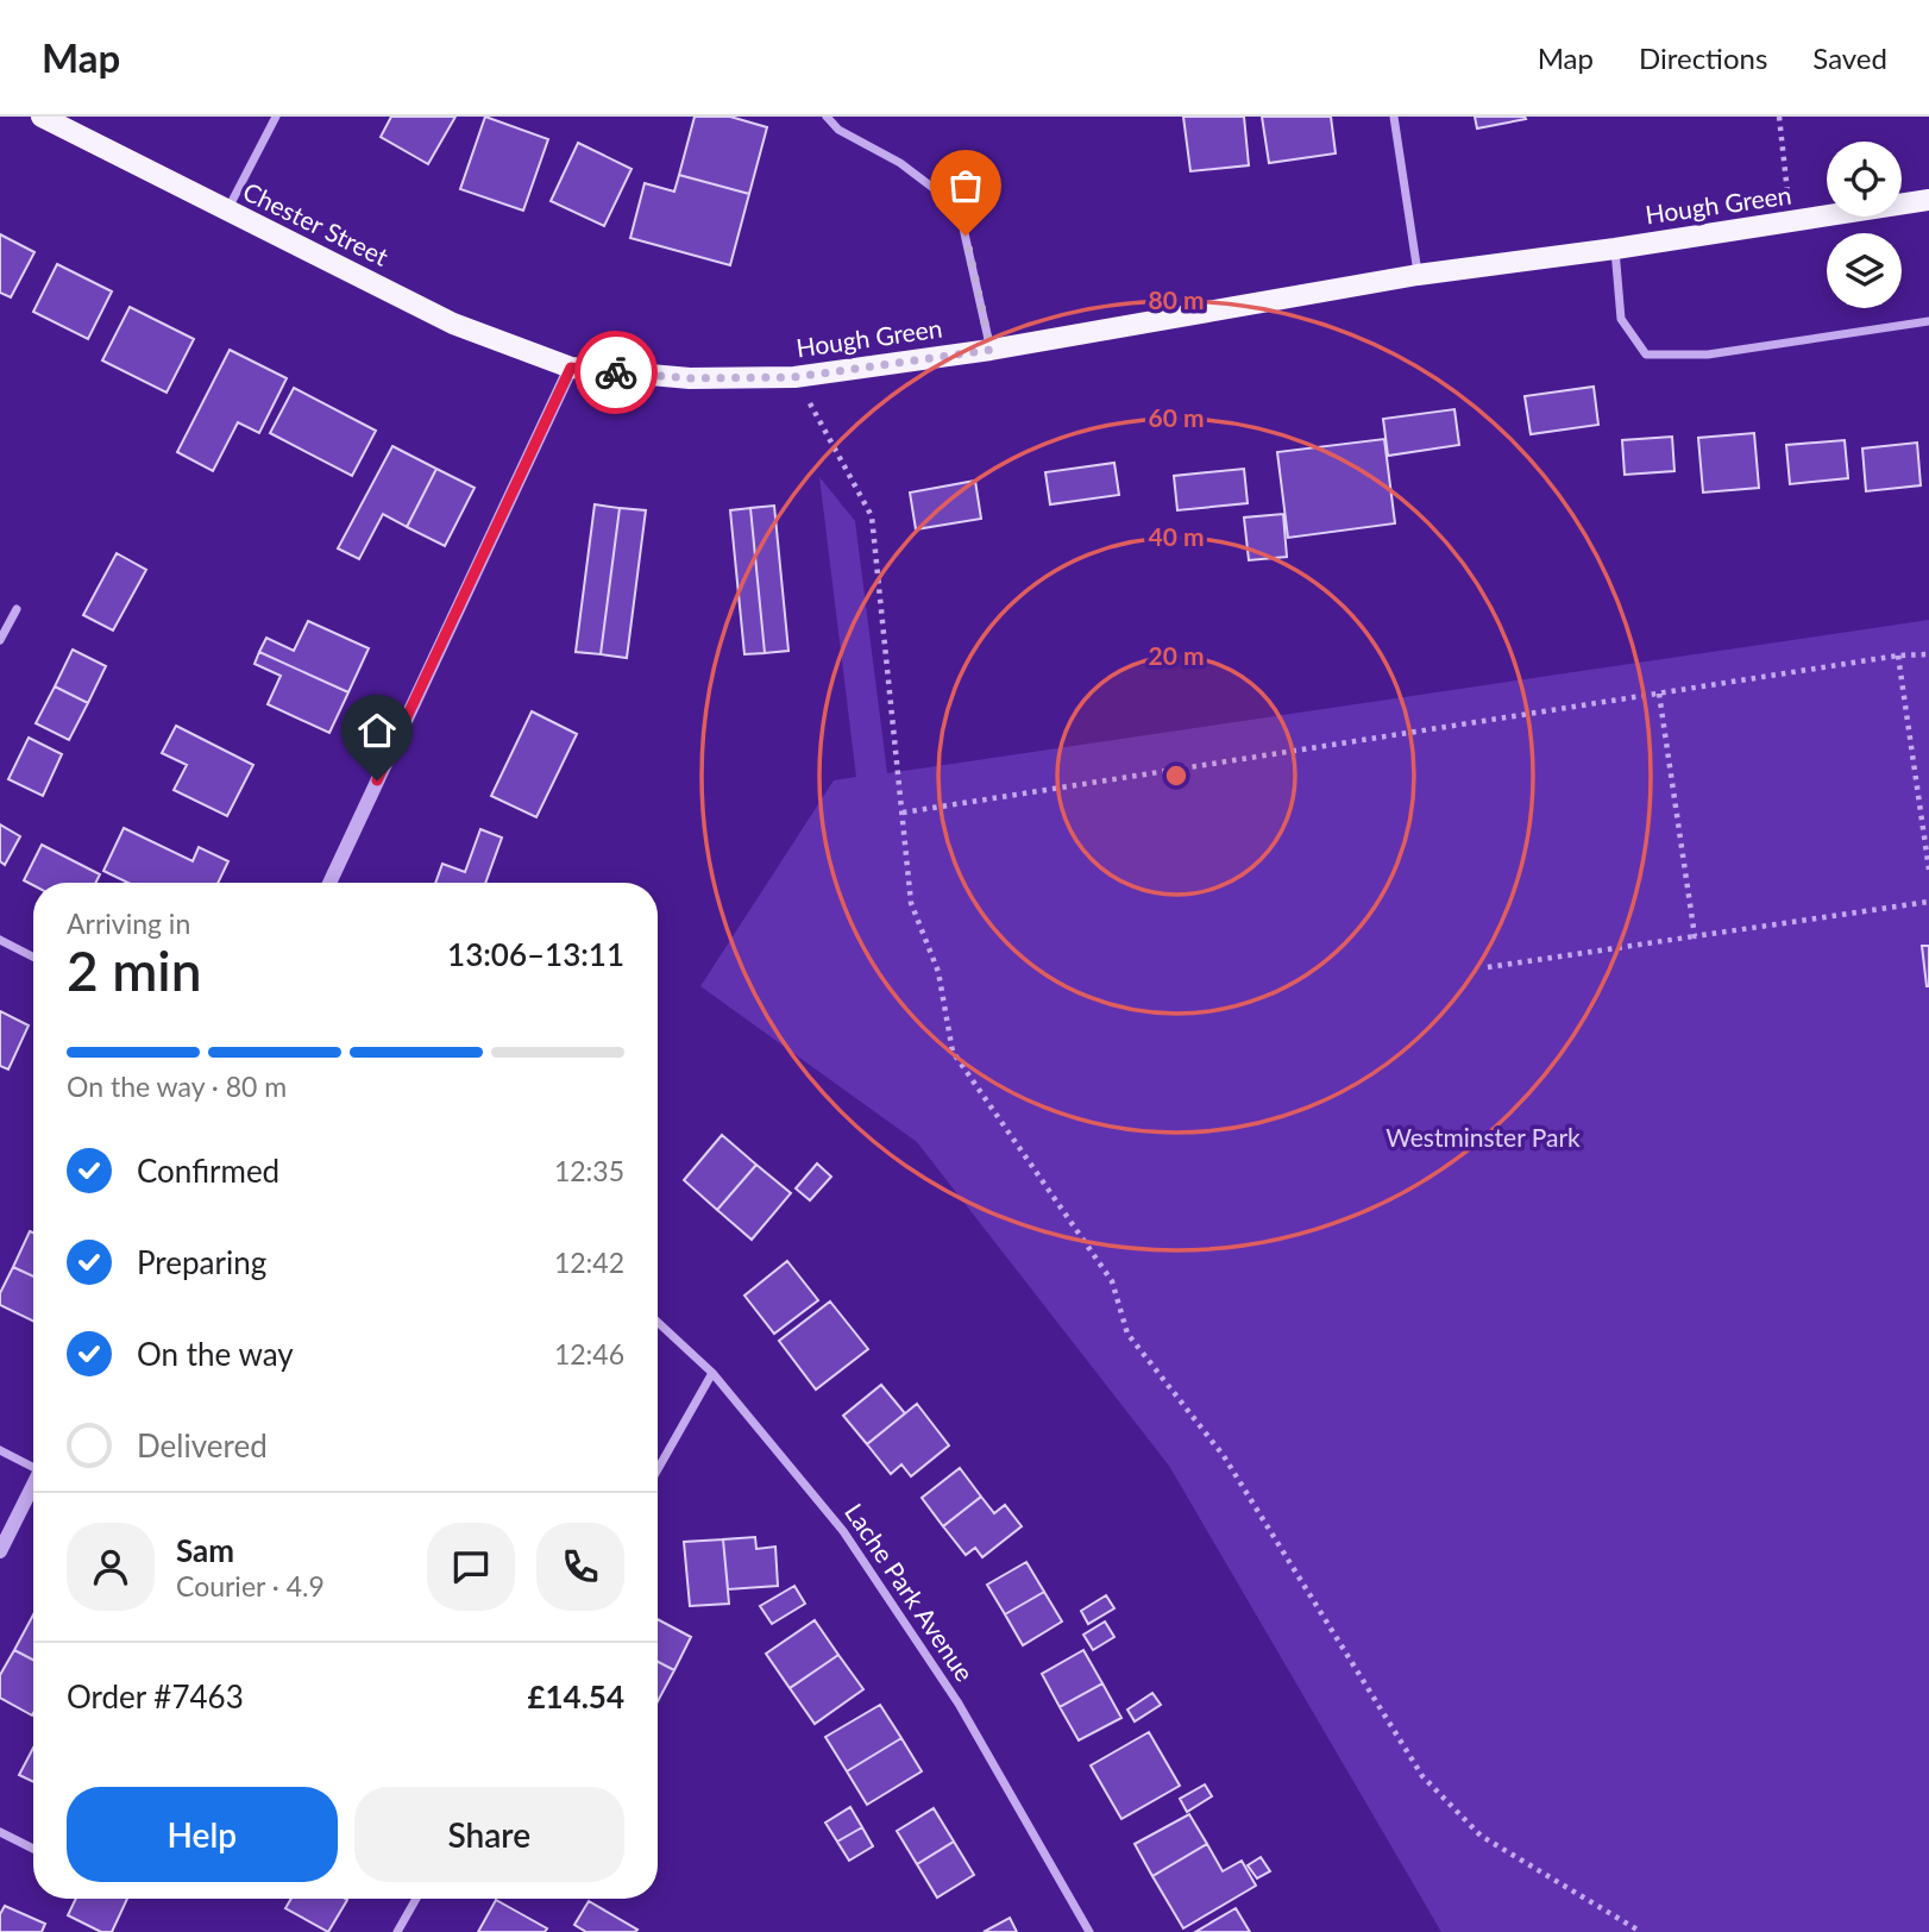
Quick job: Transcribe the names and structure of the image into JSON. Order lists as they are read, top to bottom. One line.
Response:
{"streets":{"main road":["Hough Green","Chester Street"],"street":["Lache Park Avenue"]},"crossings":[["Hough Green","Chester Street"]],"parks":["Westminster Park"],"page":{"header":"Map","nav":["Map","Directions","Saved"],"heading":["2 min","Arriving in","13:06–13:11"],"panel":["Sam","Courier · 4.9","Order #7463","£14.54"],"bar":"On the way · 80 m","list":[["Confirmed","12:35"],["Preparing","12:42"],["On the way","12:46"],"Delivered"],"buttons":["Help","Share"]},"rings":["80 m","60 m","40 m","20 m"]}
